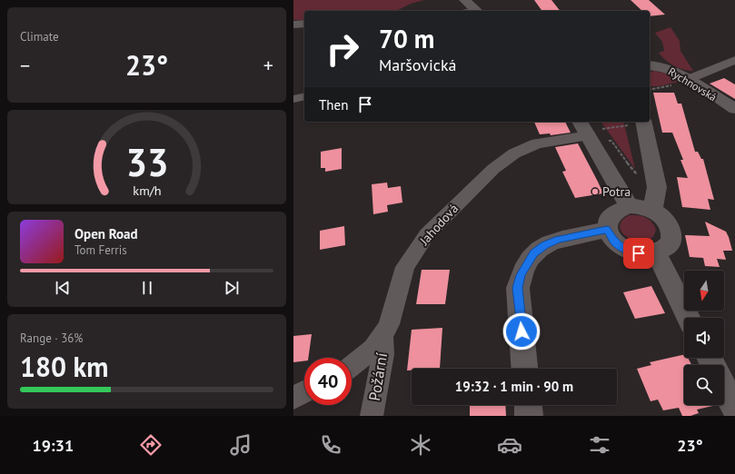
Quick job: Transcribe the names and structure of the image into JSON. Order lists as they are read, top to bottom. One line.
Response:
{"streets":{"main road":["Rychnovská"],"street":["Jahodová","Požární"]},"crossings":[["Jahodová","Požární"]],"places":["Potra"],"north":"bottom","page":{"tile":["Climate",["Range · 36%","180 km"]],"turn":["70 m","Maršovická"],"heat":["−","23°","+"],"then":"Then","song":["Open Road","Tom Ferris"],"limit":"40","trip":"19:32 · 1 min · 90 m","tabs":["19:31","23°"],"gauge":["33","km/h"]}}
